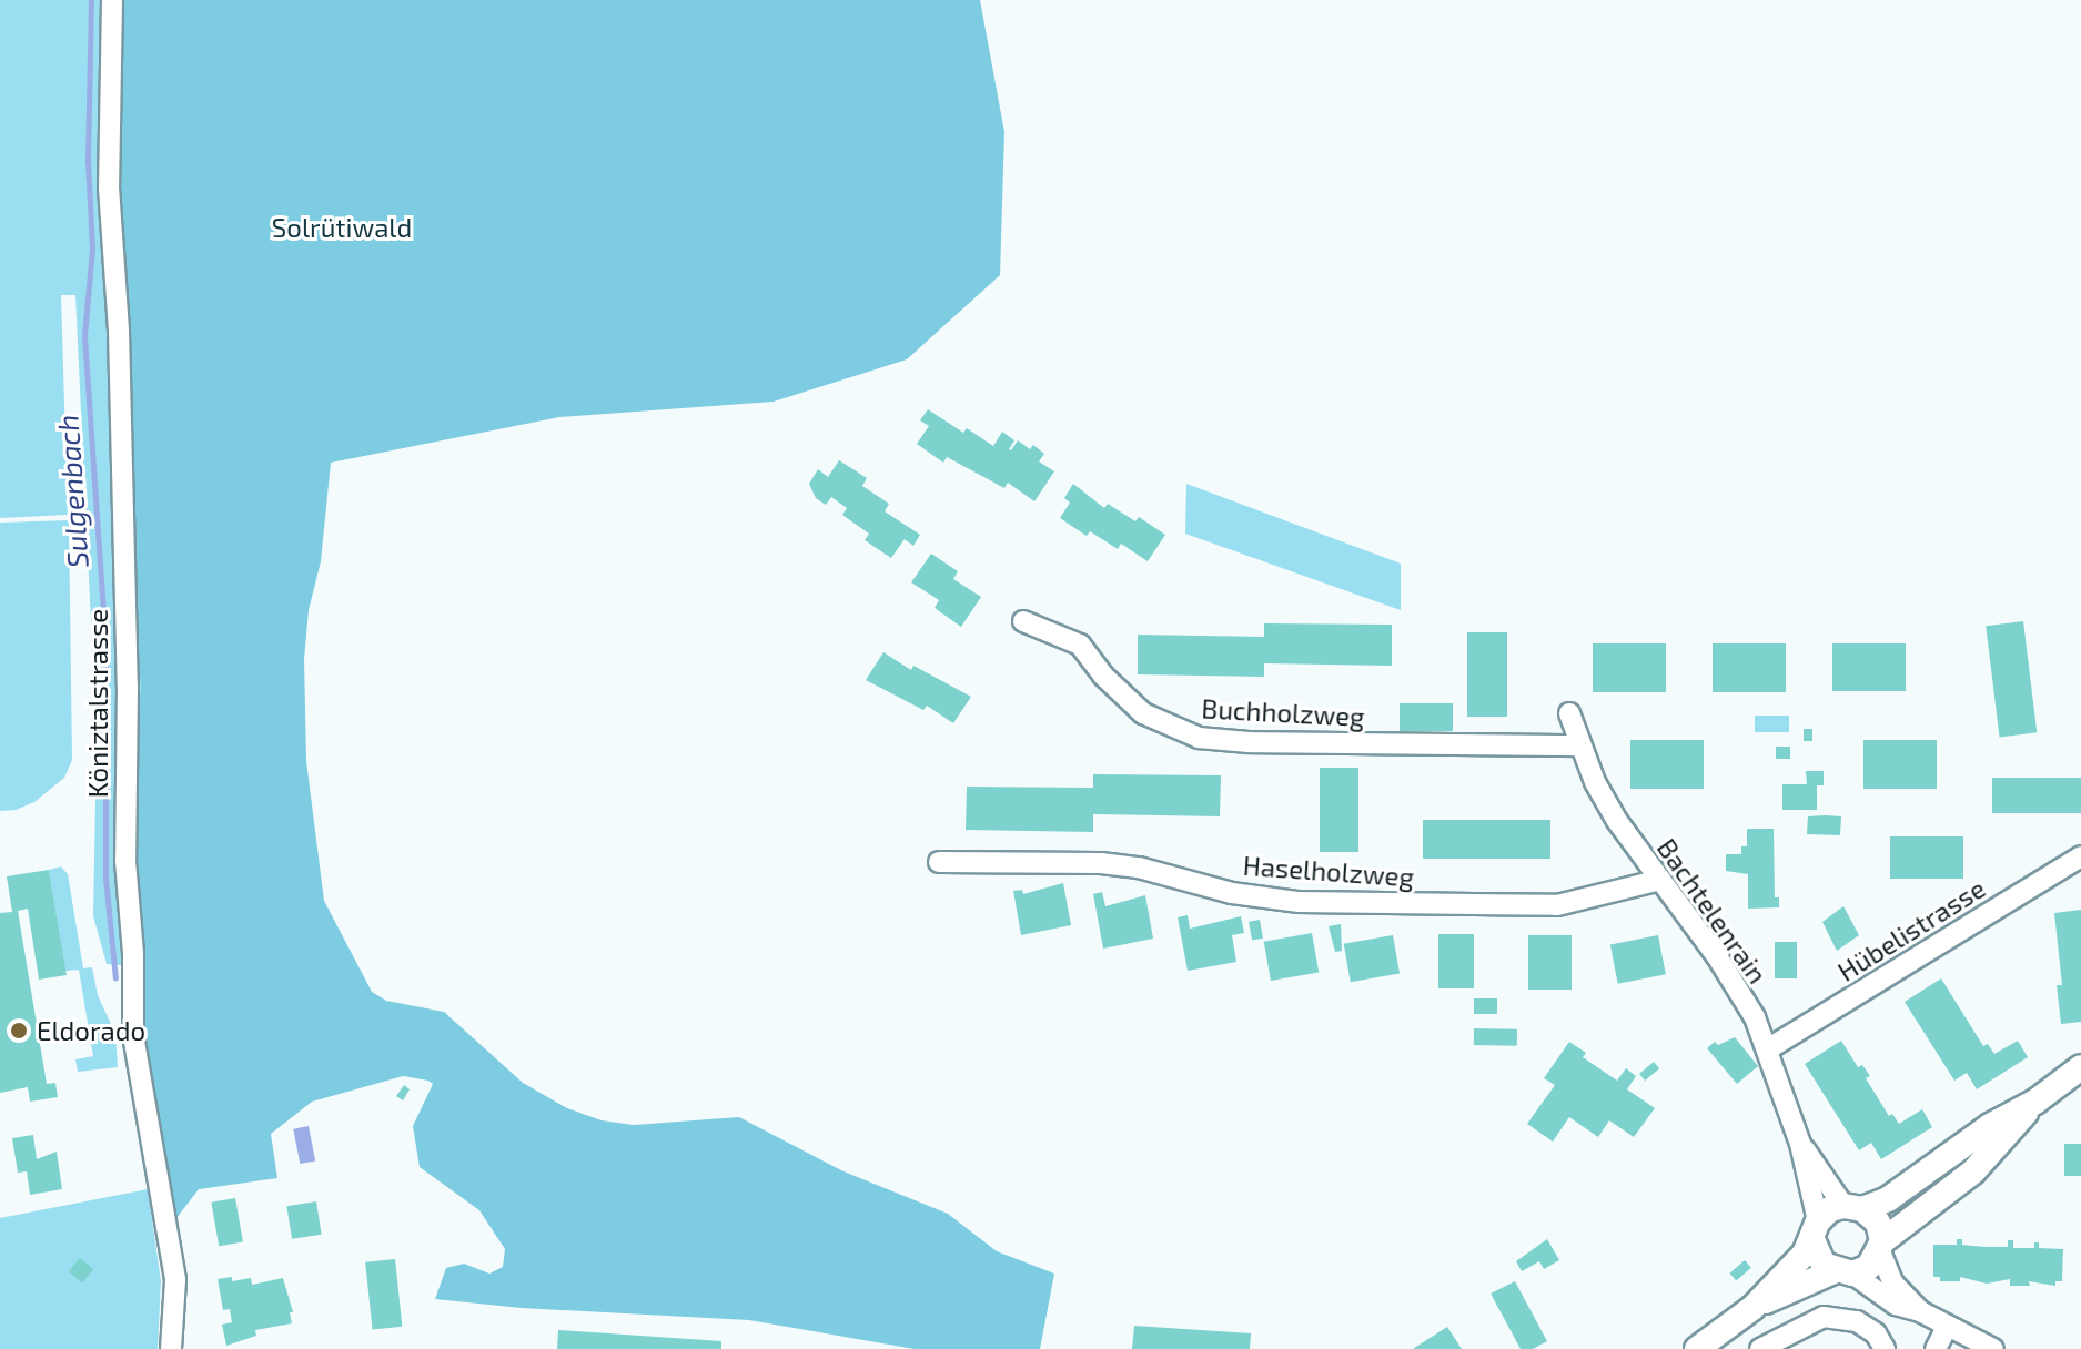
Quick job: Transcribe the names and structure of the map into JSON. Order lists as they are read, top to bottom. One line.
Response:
{"streets":{"street":["Köniztalstrasse","Buchholzweg","Haselholzweg","Bachtelenrain","Hübelistrasse"]},"crossings":[["Buchholzweg","Bachtelenrain"],["Haselholzweg","Bachtelenrain"],["Bachtelenrain","Hübelistrasse"]],"water":["Sulgenbach"],"parks":["Solrütiwald"],"places":["Eldorado"]}
